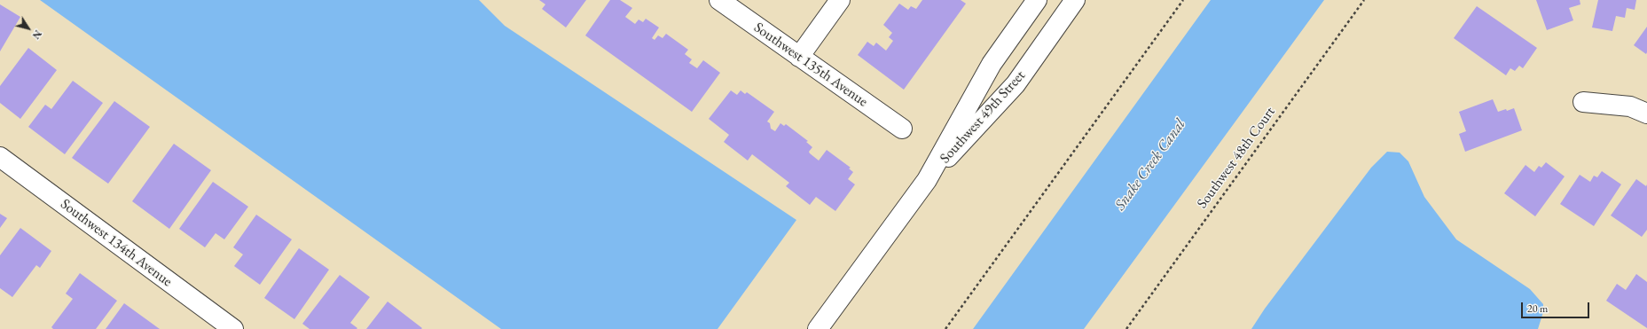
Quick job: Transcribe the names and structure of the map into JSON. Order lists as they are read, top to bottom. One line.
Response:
{"streets":{"street":["Southwest 135th Avenue","Southwest 49th Street","Southwest 134th Avenue"],"path":["Southwest 48th Court"]},"water":["Snake Creek Canal"],"scale_bar":"20 m","north":"bottom right"}
